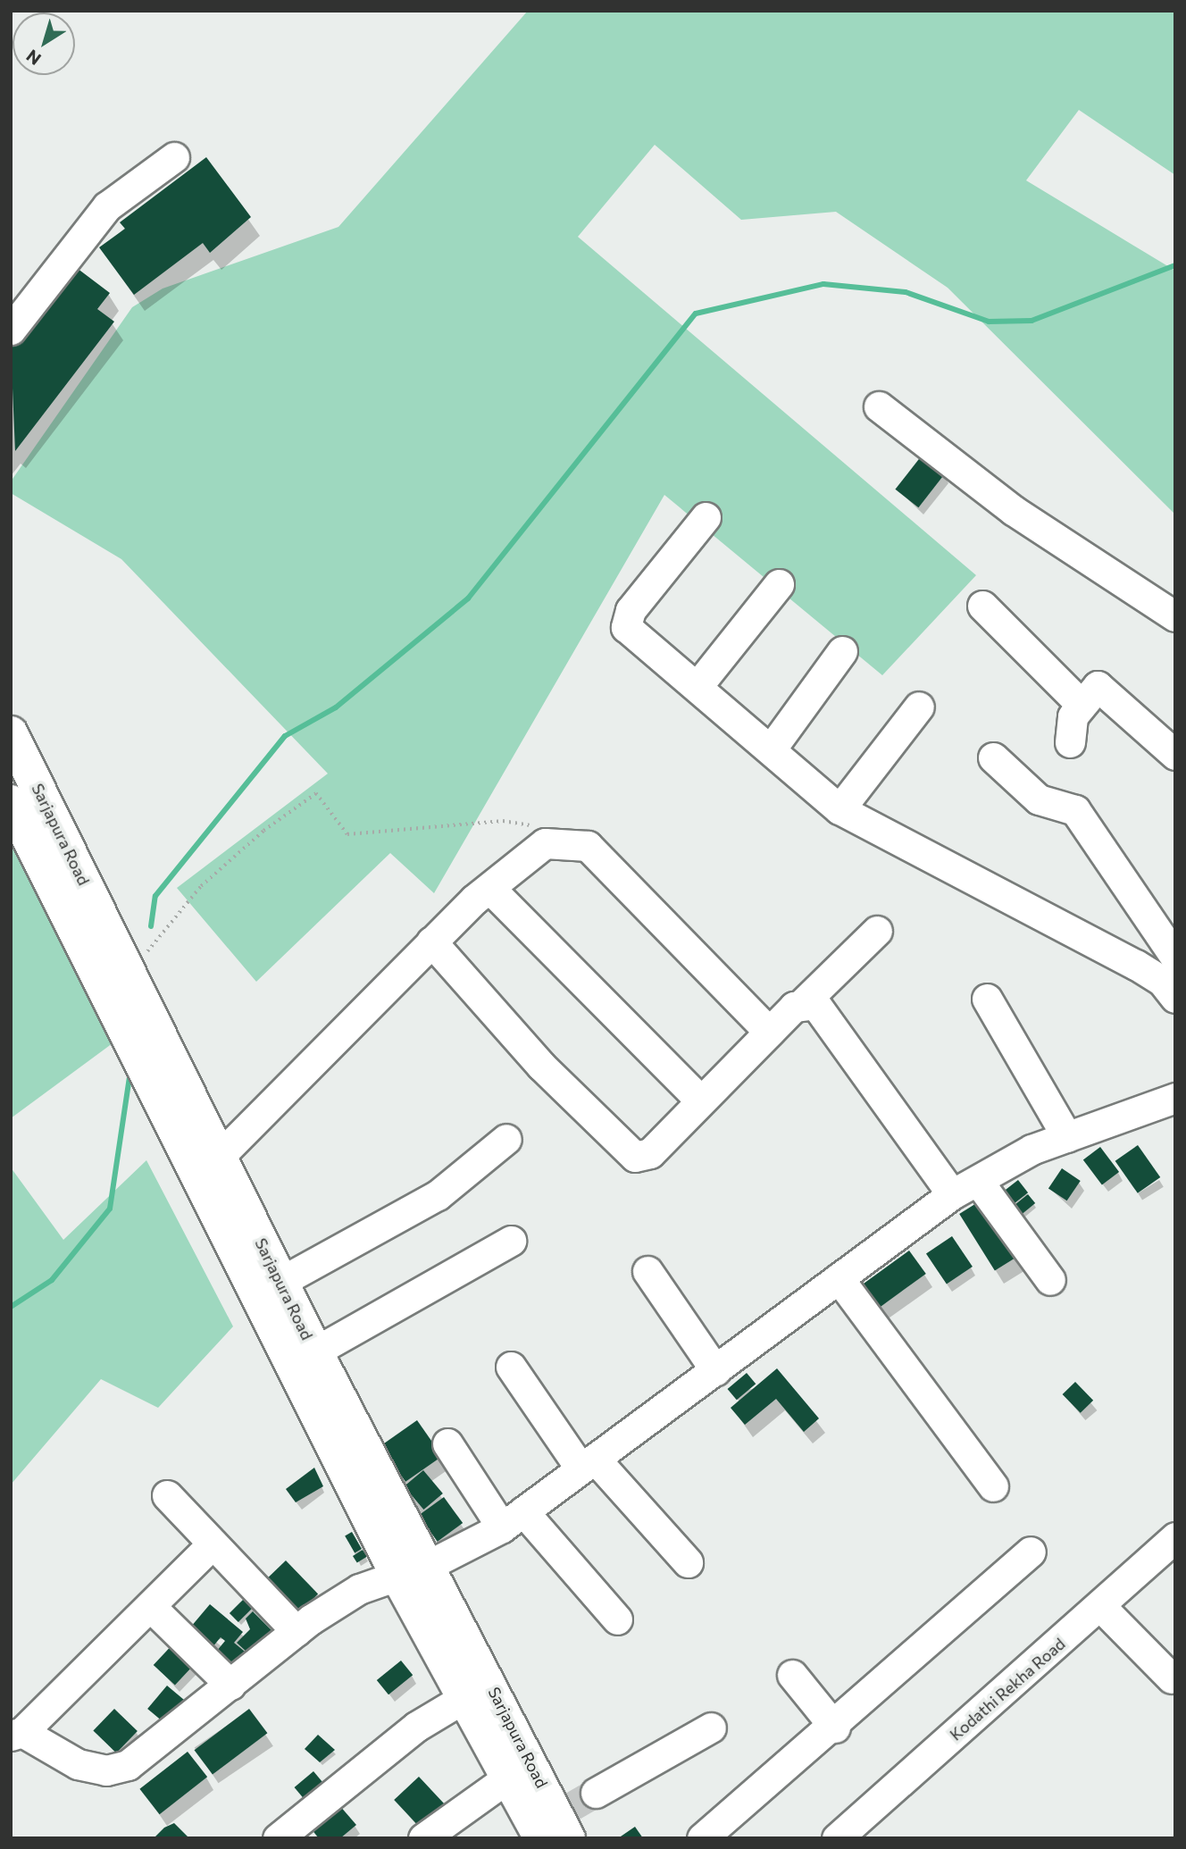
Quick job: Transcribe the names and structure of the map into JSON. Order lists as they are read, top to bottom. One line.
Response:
{"streets":{"main road":["Sarjapura Road"],"street":["Kodathi Rekha Road"]},"north":"bottom left"}
